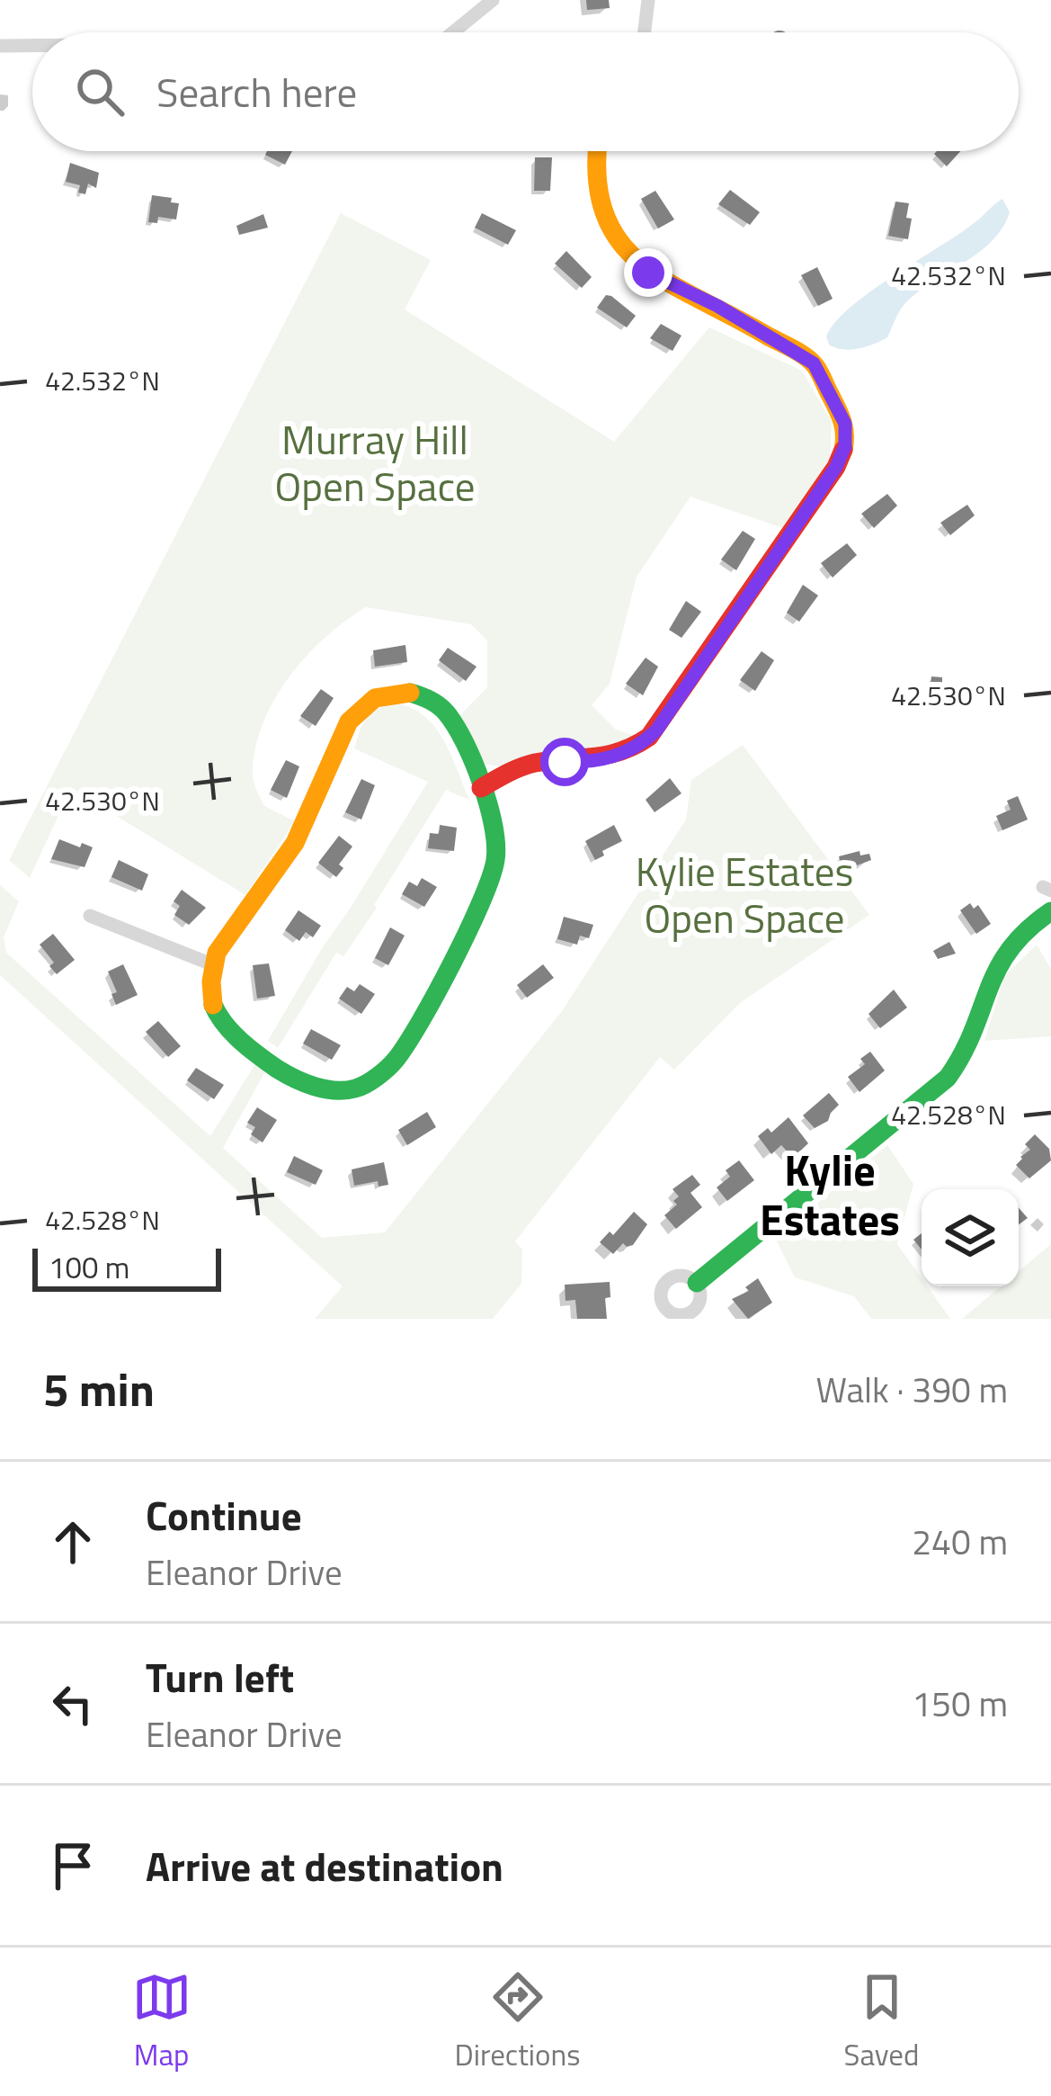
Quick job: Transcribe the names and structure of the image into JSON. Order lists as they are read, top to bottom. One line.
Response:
{"districts":["Kylie Estates"],"parks":["Murray Hill Open Space","Kylie Estates Open Space"],"scale_bar":"100 m","page":{"search":"Search here","scale":"100 m","heading":["5 min","Walk · 390 m"],"list":[["Continue","Eleanor Drive","240 m"],["Turn left","Eleanor Drive","150 m"],"Arrive at destination"],"nav":["Map","Directions","Saved"]},"coordinates":["42.532°N","42.530°N","42.528°N"]}
